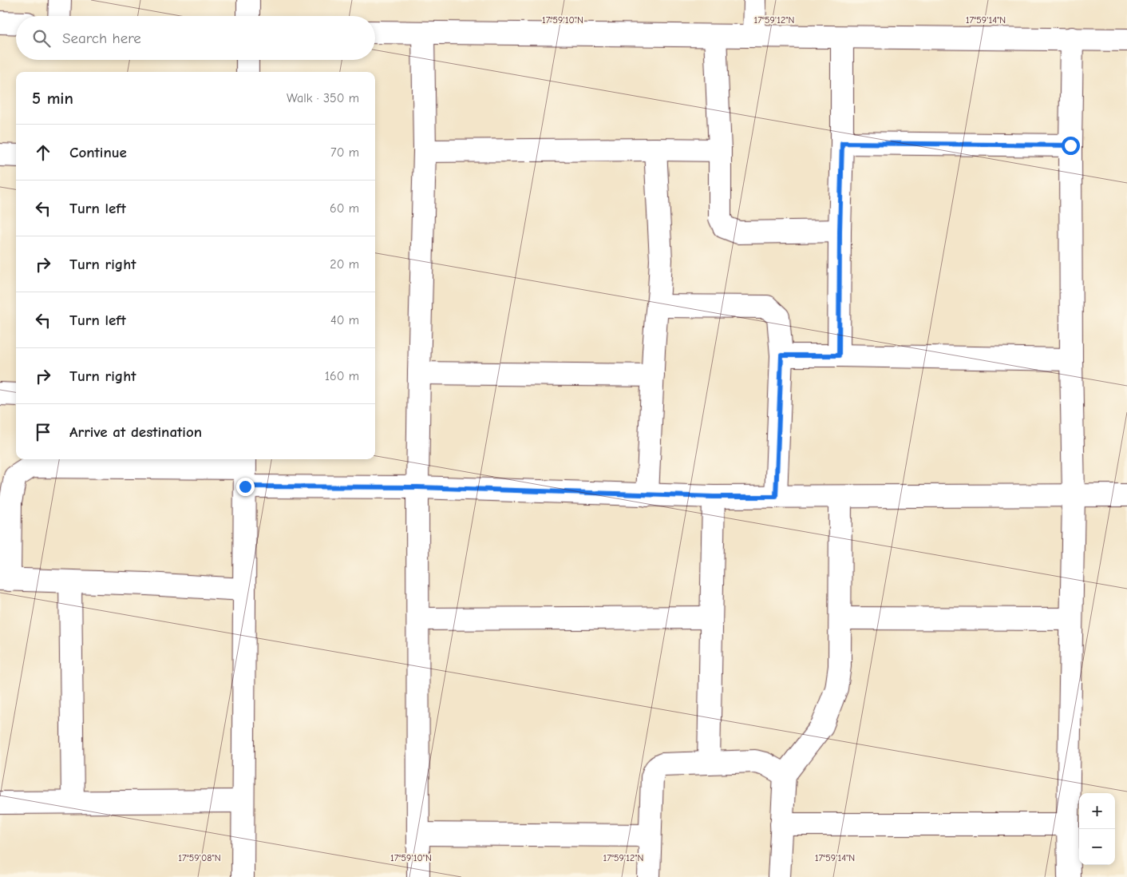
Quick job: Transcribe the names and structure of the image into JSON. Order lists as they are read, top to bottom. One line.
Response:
{"page":{"search":"Search here","heading":["5 min","Walk · 350 m"],"list":[["Continue","70 m"],["Turn left","60 m"],["Turn right","20 m"],["Turn left","40 m"],["Turn right","160 m"],"Arrive at destination"],"map_buttons":["+","−"]},"coordinates":["17°59'10\"N","17°59'12\"N","17°59'14\"N","17°59'08\"N"]}
